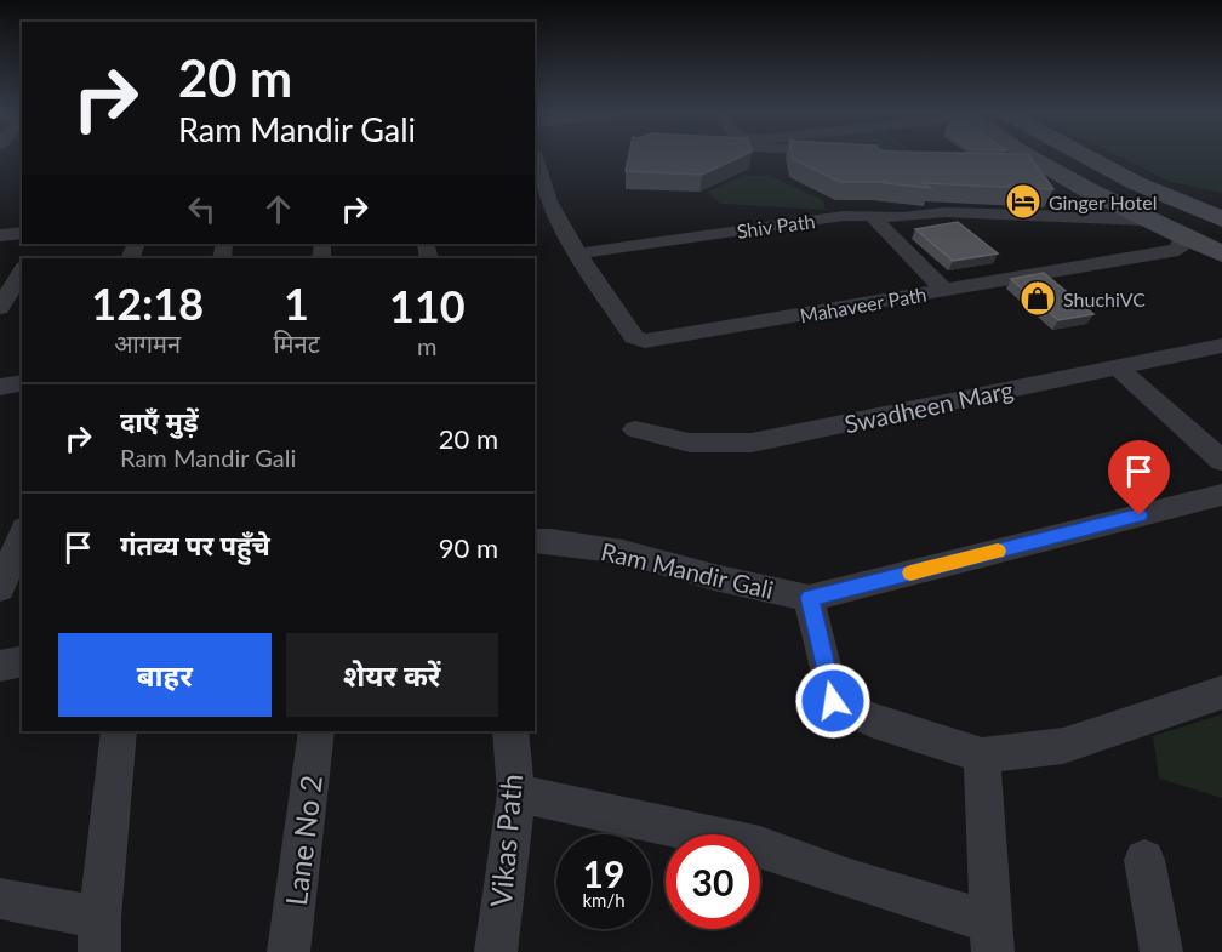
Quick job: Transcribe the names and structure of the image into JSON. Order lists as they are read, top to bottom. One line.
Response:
{"streets":{"street":["Shiv Path","Mahaveer Path","Swadheen Marg","Ram Mandir Gali","Lane No 2","Vikas Path"]},"crossings":[["Shiv Path","Mahaveer Path"]],"places":{"hotel":["Ginger Hotel"],"shop":["ShuchiVC"]},"page":{"turn":["20 m","Ram Mandir Gali"],"eta":["12:18","आगमन","1","मिनट","110","m"],"list":[{"name":"दाएँ मुड़ें","note":"Ram Mandir Gali","value":"20 m"},{"name":"गंतव्य पर पहुँचे","value":"90 m"}],"buttons":["बाहर","शेयर करें"],"speed":"19 km/h","limit":"30"}}
